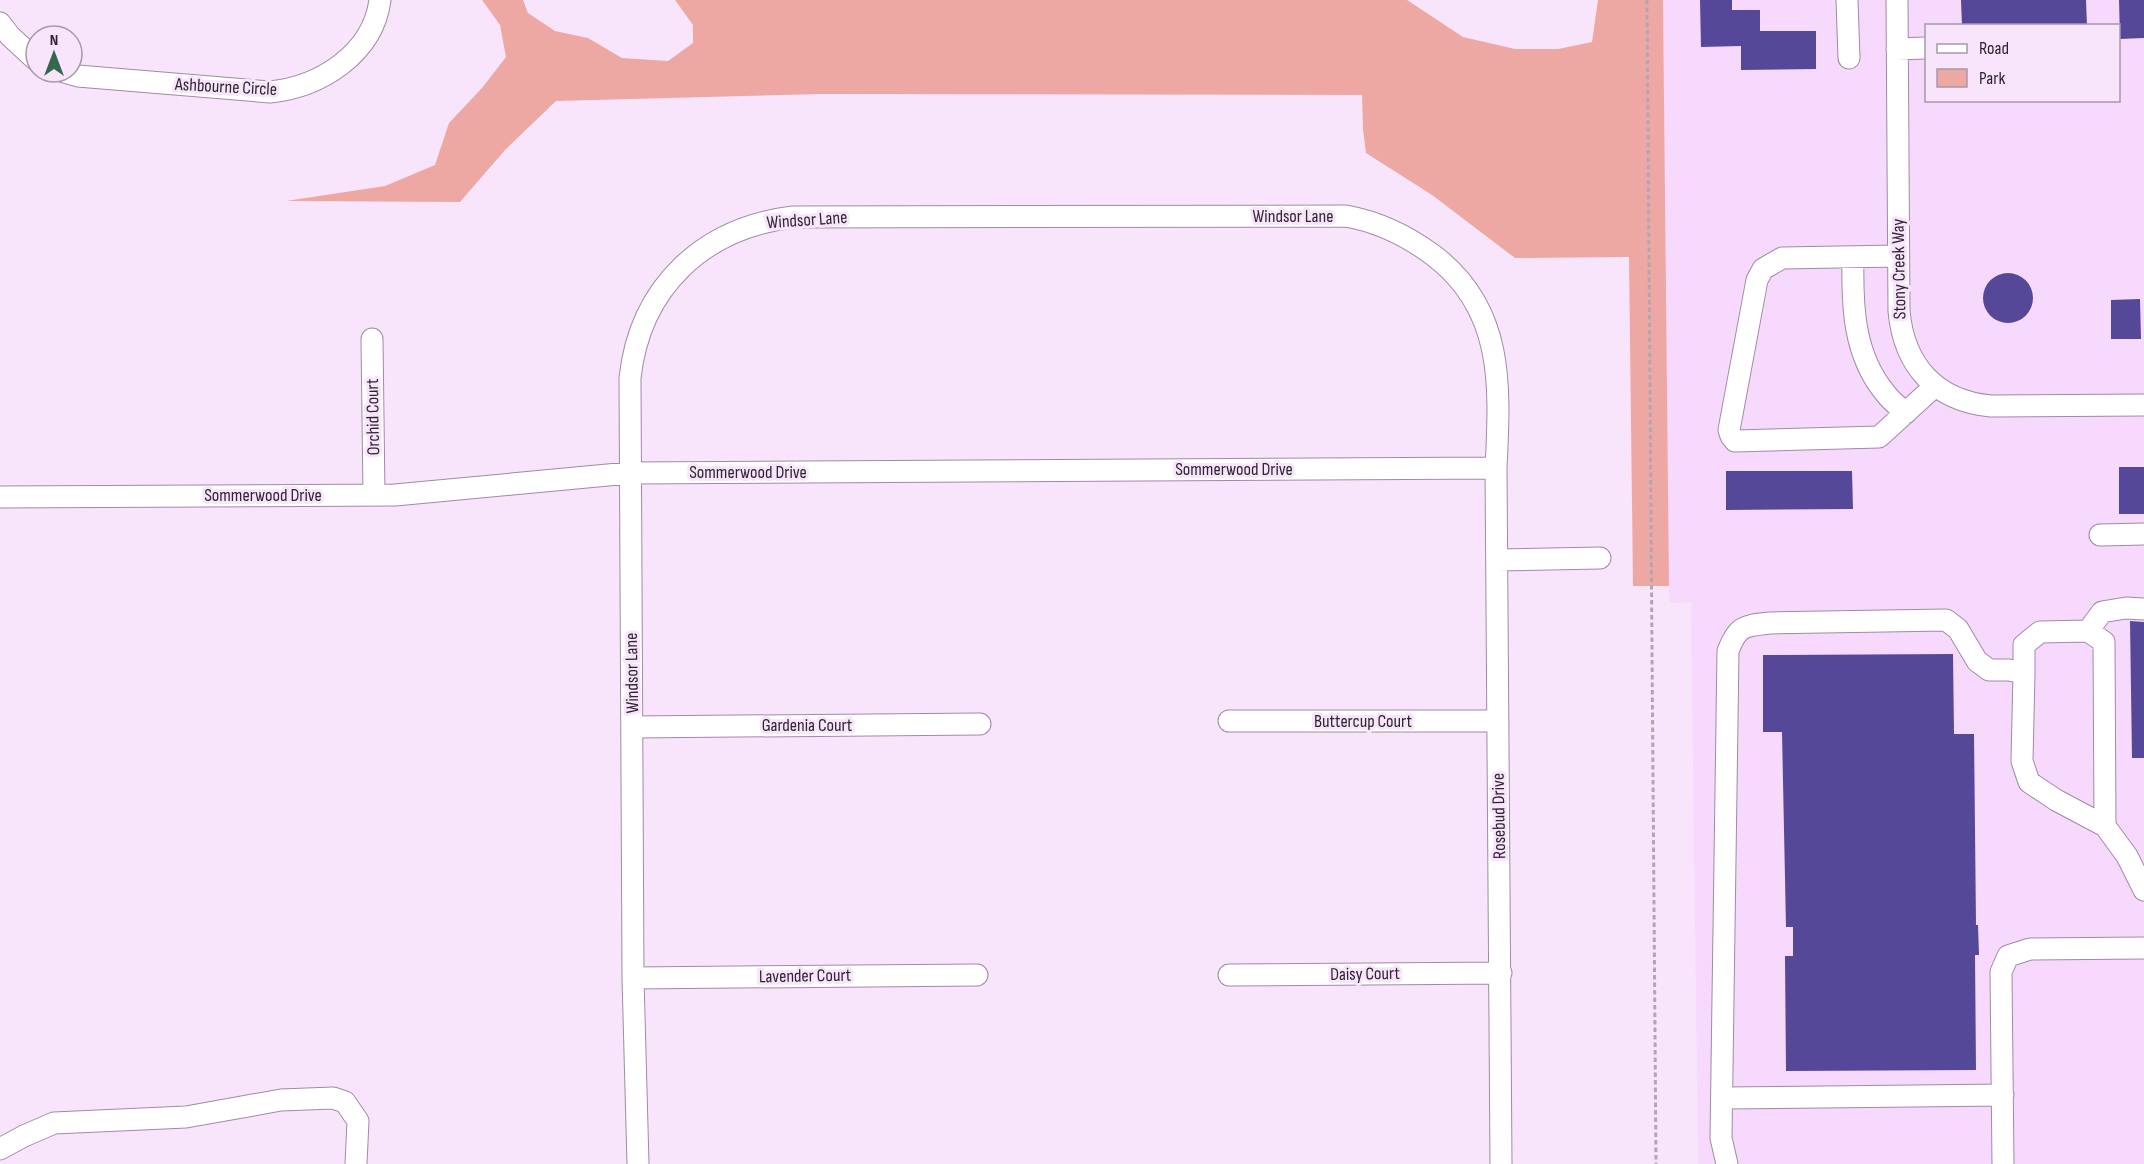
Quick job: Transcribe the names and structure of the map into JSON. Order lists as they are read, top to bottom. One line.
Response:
{"streets":{"street":["Ashbourne Circle","Windsor Lane","Stony Creek Way","Orchid Court","Sommerwood Drive","Buttercup Court","Gardenia Court","Rosebud Drive","Daisy Court","Lavender Court"]},"crossings":[["Windsor Lane","Sommerwood Drive"],["Windsor Lane","Gardenia Court"],["Windsor Lane","Rosebud Drive"],["Windsor Lane","Lavender Court"],["Orchid Court","Sommerwood Drive"],["Sommerwood Drive","Rosebud Drive"],["Buttercup Court","Rosebud Drive"],["Rosebud Drive","Daisy Court"]],"legend":["Road","Park"],"north":"top"}
